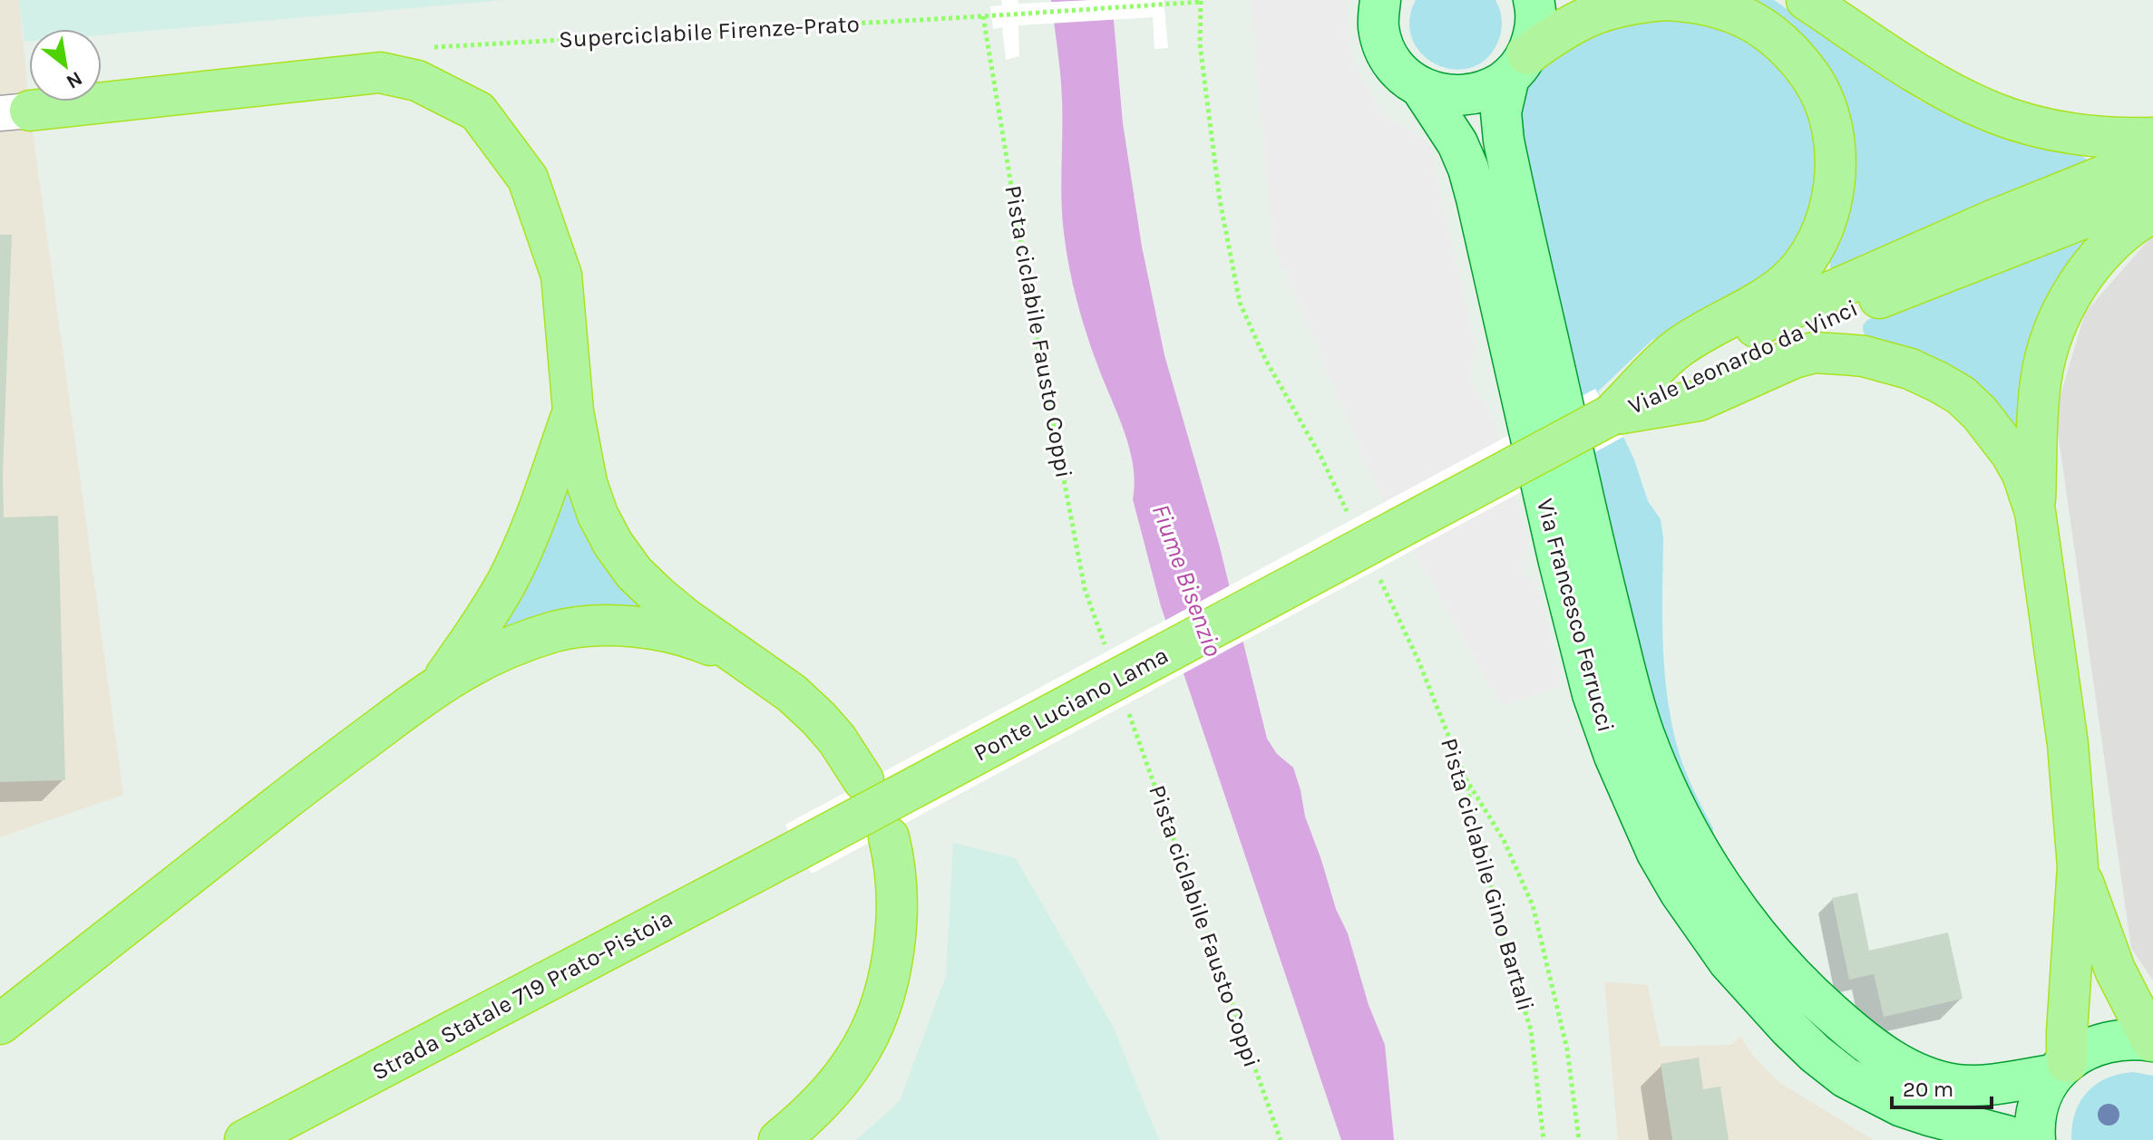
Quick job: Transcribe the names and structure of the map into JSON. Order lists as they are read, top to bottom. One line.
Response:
{"streets":{"highway":["Viale Leonardo da Vinci","Ponte Luciano Lama","Strada Statale 719 Prato-Pistoia"],"main road":["Via Francesco Ferrucci"],"path":["Superciclabile Firenze-Prato","Pista ciclabile Fausto Coppi","Pista ciclabile Gino Bartali"]},"crossings":[["Superciclabile Firenze-Prato","Pista ciclabile Fausto Coppi"],["Viale Leonardo da Vinci","Ponte Luciano Lama"],["Ponte Luciano Lama","Strada Statale 719 Prato-Pistoia"]],"water":["Fiume Bisenzio"],"scale_bar":"20 m","north":"bottom right"}
